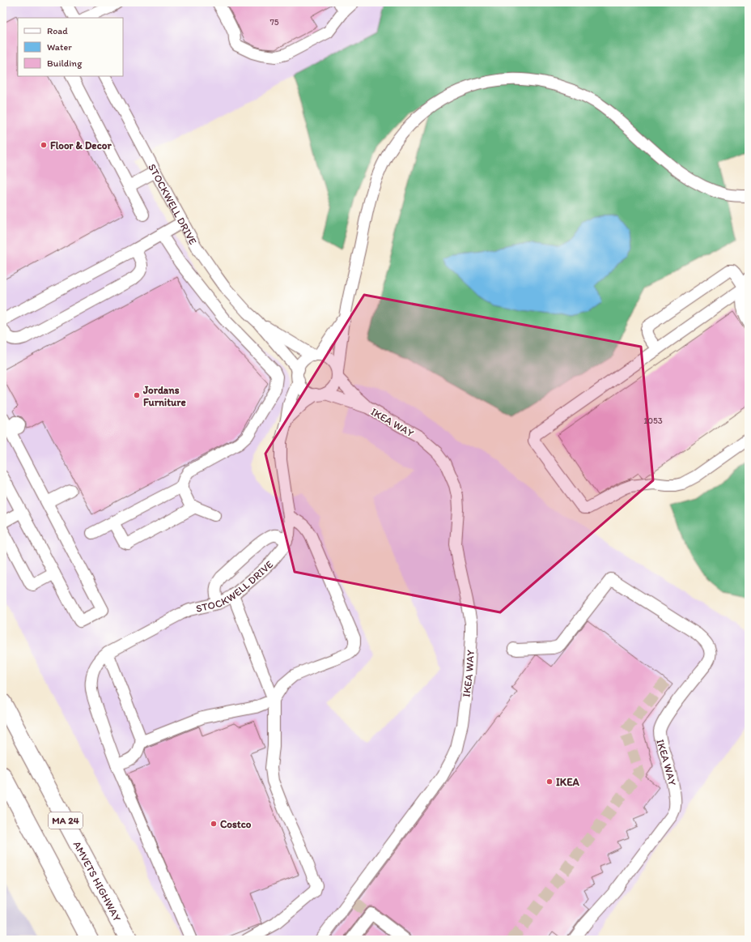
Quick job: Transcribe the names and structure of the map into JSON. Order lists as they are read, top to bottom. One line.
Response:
{"streets":{"highway":["MA 24","AMVETS HIGHWAY"],"street":["STOCKWELL DRIVE","IKEA WAY"]},"crossings":[["STOCKWELL DRIVE","IKEA WAY"]],"places":["Floor & Decor","Jordans Furniture","IKEA","Costco"],"house_numbers":["75","1053"],"legend":["Road","Water","Building"]}
